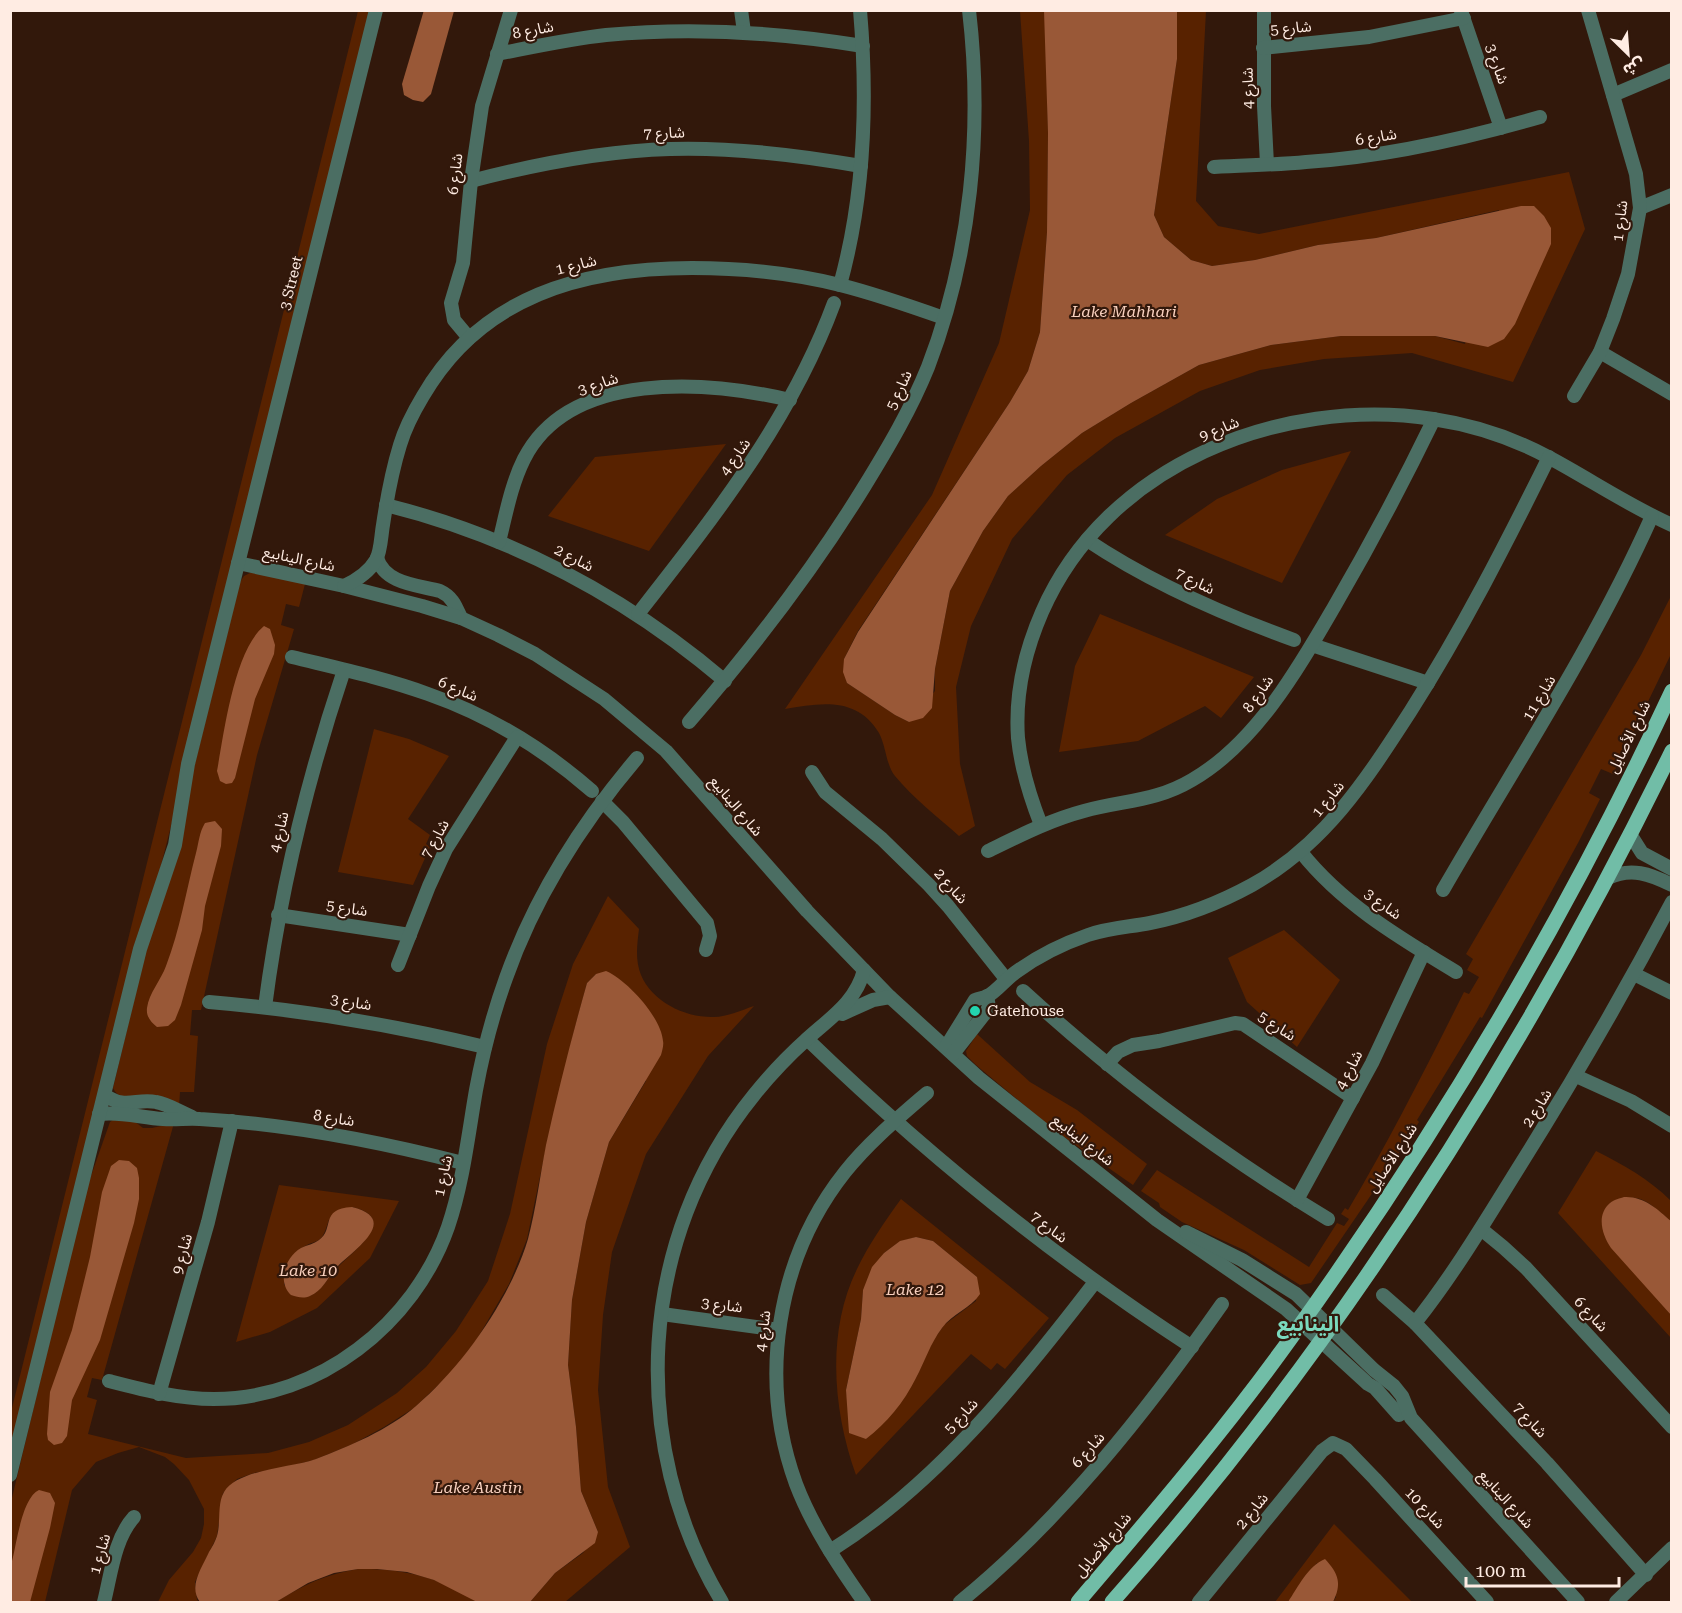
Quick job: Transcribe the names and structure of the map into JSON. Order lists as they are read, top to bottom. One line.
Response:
{"streets":{"main road":["شارع الأصايل"],"street":["شارع 5","شارع 8","شارع 3","شارع 4","شارع 7","شارع 6","شارع 1","3 Street","شارع 9","شارع 2","شارع الينابيع","شارع 11","شارع 10"]},"crossings":[["شارع 5","شارع 3"],["شارع 5","شارع 4"],["شارع 5","شارع 7"],["شارع 5","شارع 1"],["شارع 5","شارع 2"],["شارع 8","شارع 6"],["شارع 8","شارع 1"],["شارع 8","3 Street"],["شارع 8","شارع 9"],["شارع 3","شارع 4"],["شارع 3","شارع 6"],["شارع 3","شارع 1"],["شارع 3","شارع 2"],["شارع 4","شارع 7"],["شارع 4","شارع 6"],["شارع 4","شارع 2"],["شارع 7","شارع 6"],["شارع 7","شارع 9"],["شارع 7","شارع 2"],["شارع 6","شارع 1"],["شارع 6","شارع 2"],["شارع 1","شارع 9"],["شارع 1","شارع 2"],["شارع 1","شارع الينابيع"],["3 Street","شارع الينابيع"],["شارع 9","شارع 11"],["شارع 2","شارع 10"],["شارع الينابيع","شارع الأصايل"]],"districts":["الينابيع"],"water":["Lake Mahhari","Lake 10","Lake 12","Lake Austin"],"places":["Gatehouse"],"scale_bar":"100 m","north":"bottom right"}
